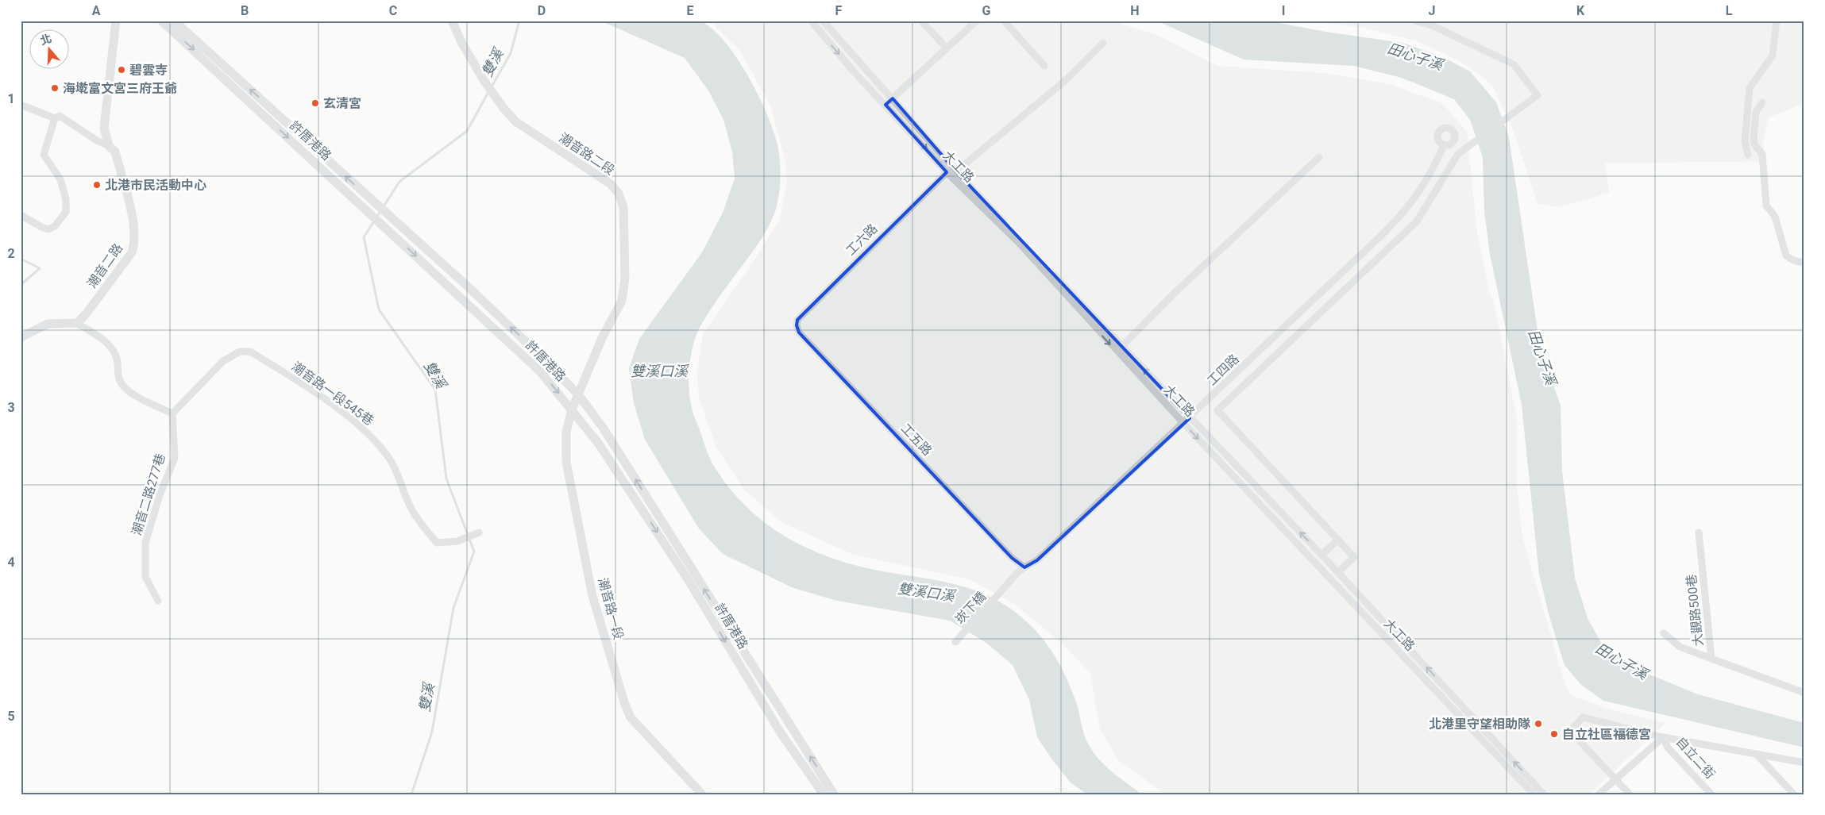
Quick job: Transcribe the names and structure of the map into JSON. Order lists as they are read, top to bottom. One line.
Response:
{"streets":{"street":["許厝港路","潮音路二段","大工路","工六路","潮音二路","工四路","潮音路一段545巷","工五路","潮音二路277巷","崁下橋","潮音路一段","大觀路500巷","自立二街"]},"crossings":[["許厝港路","潮音路二段"],["許厝港路","潮音路一段"],["潮音路二段","潮音路一段"],["大工路","工六路"],["大工路","工四路"],["工六路","工五路"],["工四路","工五路"],["工四路","崁下橋"],["潮音路一段545巷","潮音二路277巷"]],"water":["田心子溪","雙溪","雙溪口溪"],"places":["碧雲寺","海墘富文宮三府王爺","玄清宮","北港市民活動中心","北港里守望相助隊","自立社區福德宮"],"north":"top","grid":{"columns":["A","B","C","D","E","F","G","H","I","J","K","L"],"rows":["1","2","3","4","5"]}}
